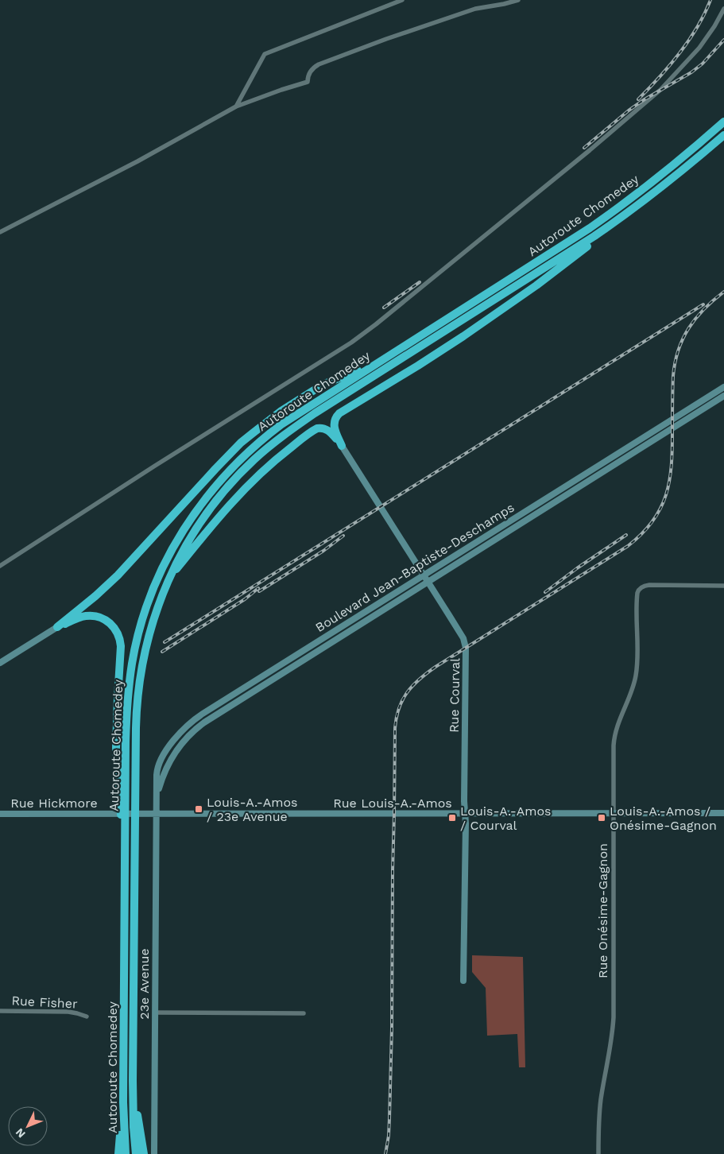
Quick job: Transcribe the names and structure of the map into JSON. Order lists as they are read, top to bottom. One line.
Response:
{"streets":{"highway":["Autoroute Chomedey"],"street":["Boulevard Jean-Baptiste-Deschamps","Rue Courval","Rue Hickmore","Rue Louis-A.-Amos","Rue Onésime-Gagnon","23e Avenue","Rue Fisher"]},"crossings":[["Boulevard Jean-Baptiste-Deschamps","Rue Courval"],["Boulevard Jean-Baptiste-Deschamps","Rue Hickmore"],["Boulevard Jean-Baptiste-Deschamps","Rue Louis-A.-Amos"],["Boulevard Jean-Baptiste-Deschamps","23e Avenue"],["Rue Courval","Rue Louis-A.-Amos"],["Rue Hickmore","Rue Louis-A.-Amos"],["Rue Hickmore","23e Avenue"],["Rue Louis-A.-Amos","Rue Onésime-Gagnon"],["Rue Louis-A.-Amos","23e Avenue"]],"places":{"transit":["Louis-A.-Amos / 23e Avenue","Louis-A.-Amos / Courval","Louis-A.-Amos / Onésime-Gagnon"]},"north":"bottom left"}
